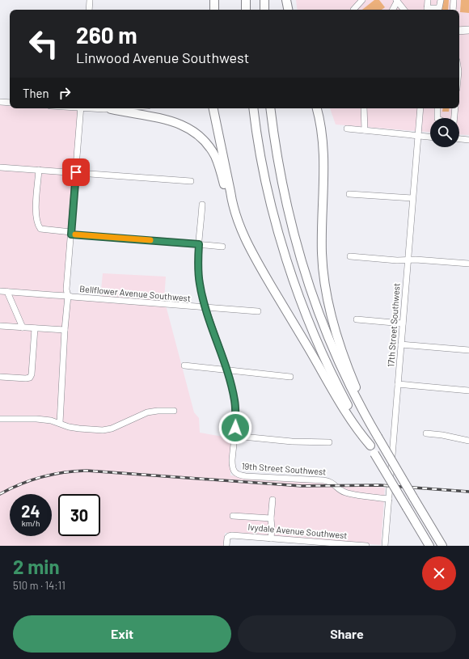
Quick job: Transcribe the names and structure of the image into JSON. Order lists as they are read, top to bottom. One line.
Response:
{"streets":{"street":["Bellflower Avenue Southwest","17th Street Southwest","19th Street Southwest","Ivydale Avenue Southwest"]},"crossings":[["Bellflower Avenue Southwest","19th Street Southwest"],["17th Street Southwest","19th Street Southwest"]],"page":{"turn":["260 m","Linwood Avenue Southwest"],"then":"Then","speed":"24 km/h","limit":"30","heading":["2 min","510 m · 14:11"],"buttons":["Exit","Share"]}}
